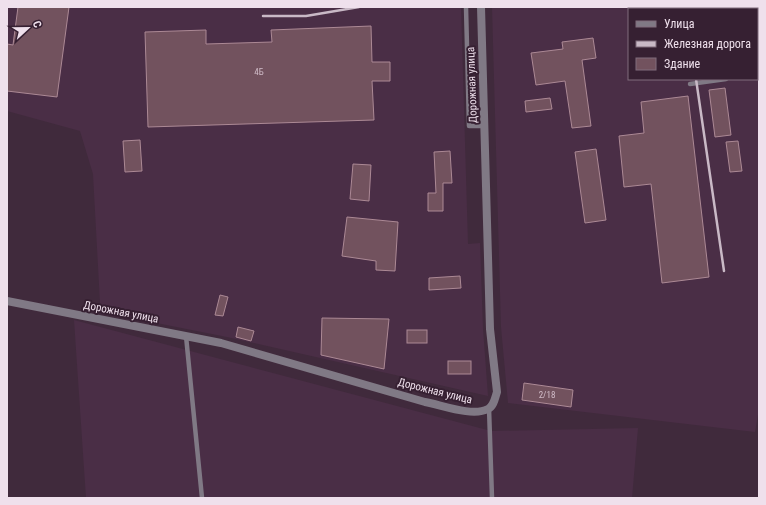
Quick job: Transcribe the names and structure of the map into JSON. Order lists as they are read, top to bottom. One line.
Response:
{"streets":{"street":["Дорожная улица"]},"house_numbers":["4Б","2/18"],"legend":["Улица","Железная дорога","Здание"],"north":"right"}
